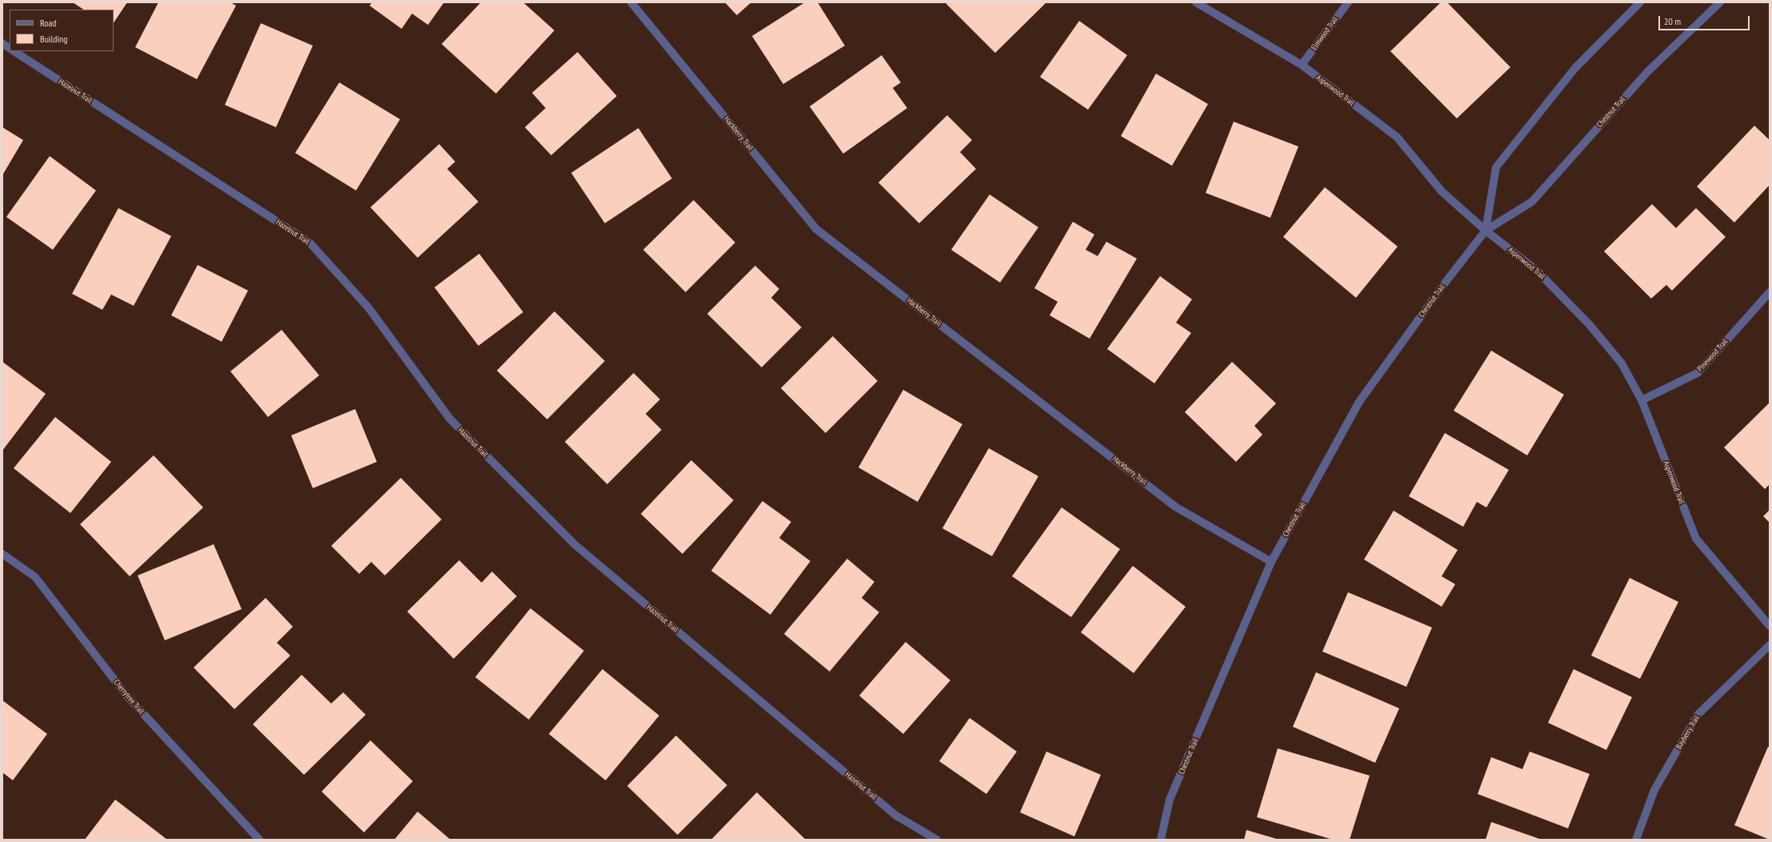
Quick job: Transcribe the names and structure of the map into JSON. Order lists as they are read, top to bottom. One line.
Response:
{"streets":{"street":["Elmwood Trail","Aspenwood Trail","Hazelnut Trail","Chestnut Trail","Hackberry Trail","Pinewood Trail","Cherrytree Trail","Bayberry Trail"]},"crossings":[["Elmwood Trail","Aspenwood Trail"],["Aspenwood Trail","Chestnut Trail"],["Aspenwood Trail","Pinewood Trail"],["Chestnut Trail","Hackberry Trail"]],"legend":["Road","Building"],"scale_bar":"20 m"}
